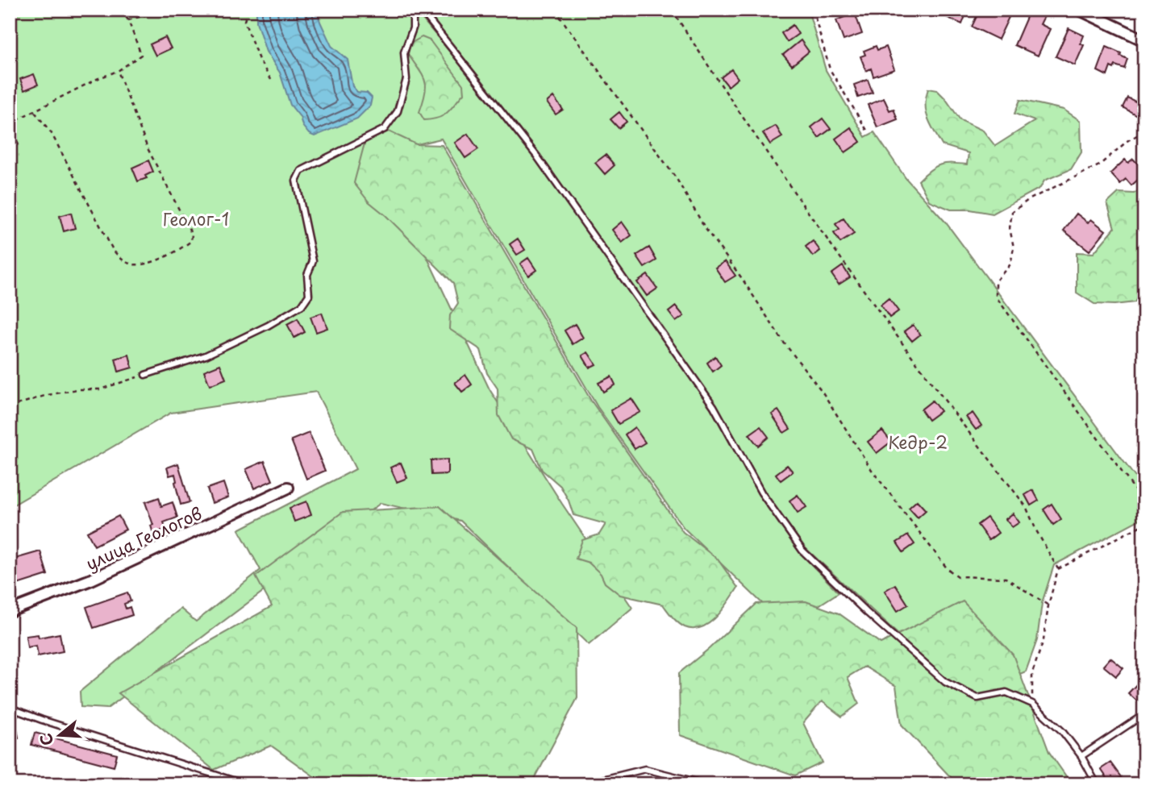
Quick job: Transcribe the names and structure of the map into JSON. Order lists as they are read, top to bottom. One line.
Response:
{"streets":{"street":["улица Геологов"]},"parks":["Геолог-1","Кедр-2"],"north":"left"}
